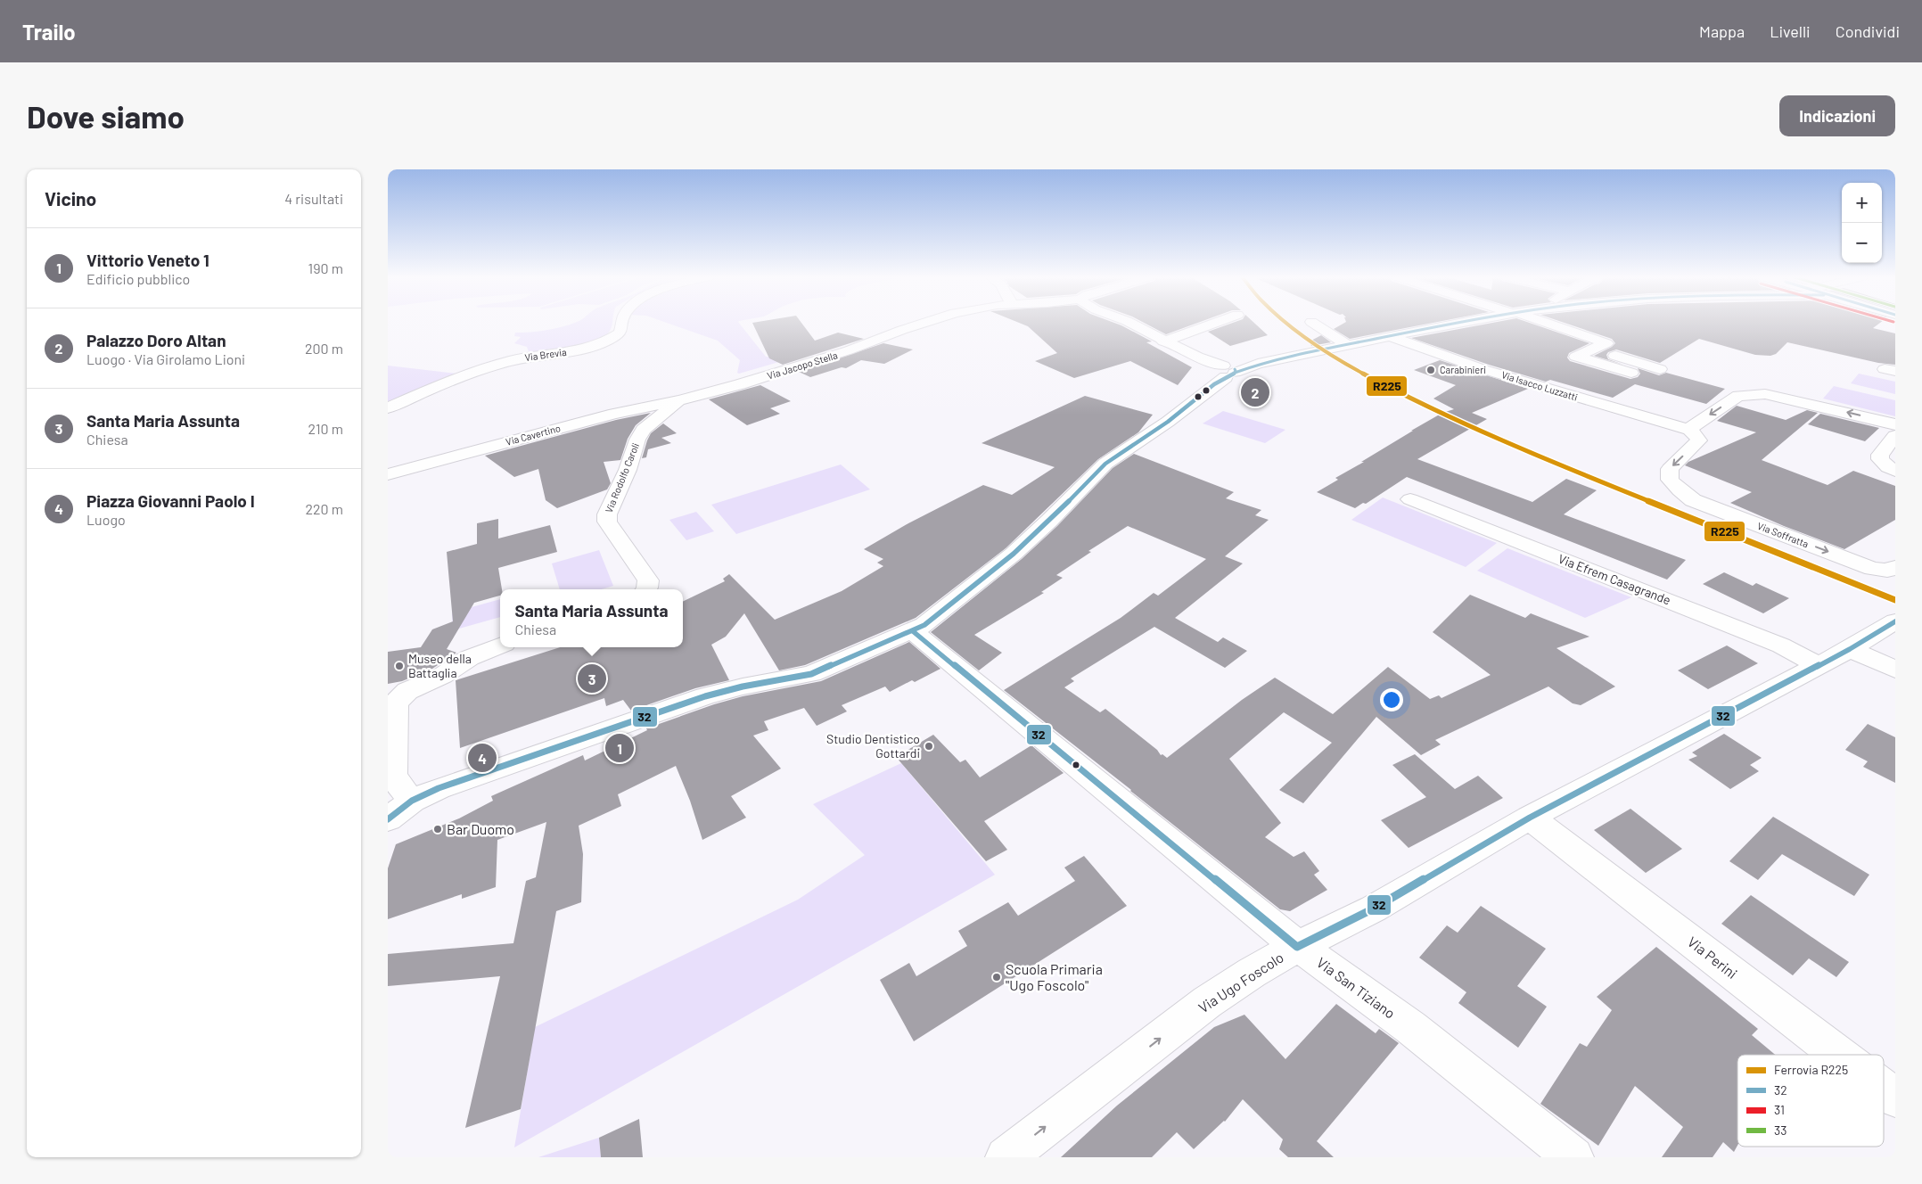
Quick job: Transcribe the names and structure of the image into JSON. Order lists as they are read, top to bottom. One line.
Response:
{"streets":{"street":["Via Brevia","Via Jacopo Stella","Via Isacco Luzzatti","Via Cavertino","Via Rodolfo Caroli","Via Soffratta","Via Efrem Casagrande","Via Perini","Via Ugo Foscolo","Via San Tiziano"]},"crossings":[["Via Jacopo Stella","Via Cavertino"],["Via Jacopo Stella","Via Rodolfo Caroli"],["Via Isacco Luzzatti","Via Soffratta"],["Via Cavertino","Via Rodolfo Caroli"],["Via Efrem Casagrande","Via Ugo Foscolo"],["Via Perini","Via Ugo Foscolo"],["Via Ugo Foscolo","Via San Tiziano"]],"places":["Carabinieri","Museo della Battaglia","Studio Dentistico Gottardi","Bar Duomo","Scuola Primaria \"Ugo Foscolo\""],"lines":["rail line R225","transit line 32"],"legend":["Ferrovia R225","32","31","33"],"page":{"header":"Trailo","nav":["Mappa","Livelli","Condividi"],"buttons":"Indicazioni","title":"Dove siamo","heading":["Vicino","4 risultati"],"map_buttons":["+","−"],"list":[{"mark":"1","name":"Vittorio Veneto 1","note":"Edificio pubblico","value":"190 m"},{"mark":"2","name":"Palazzo Doro Altan","note":"Luogo · Via Girolamo Lioni","value":"200 m"},{"mark":"3","name":"Santa Maria Assunta","note":"Chiesa","value":"210 m"},{"mark":"4","name":"Piazza Giovanni Paolo I","note":"Luogo","value":"220 m"}],"pins":["2","3","1","4"],"popup":["Santa Maria Assunta","Chiesa"]}}
